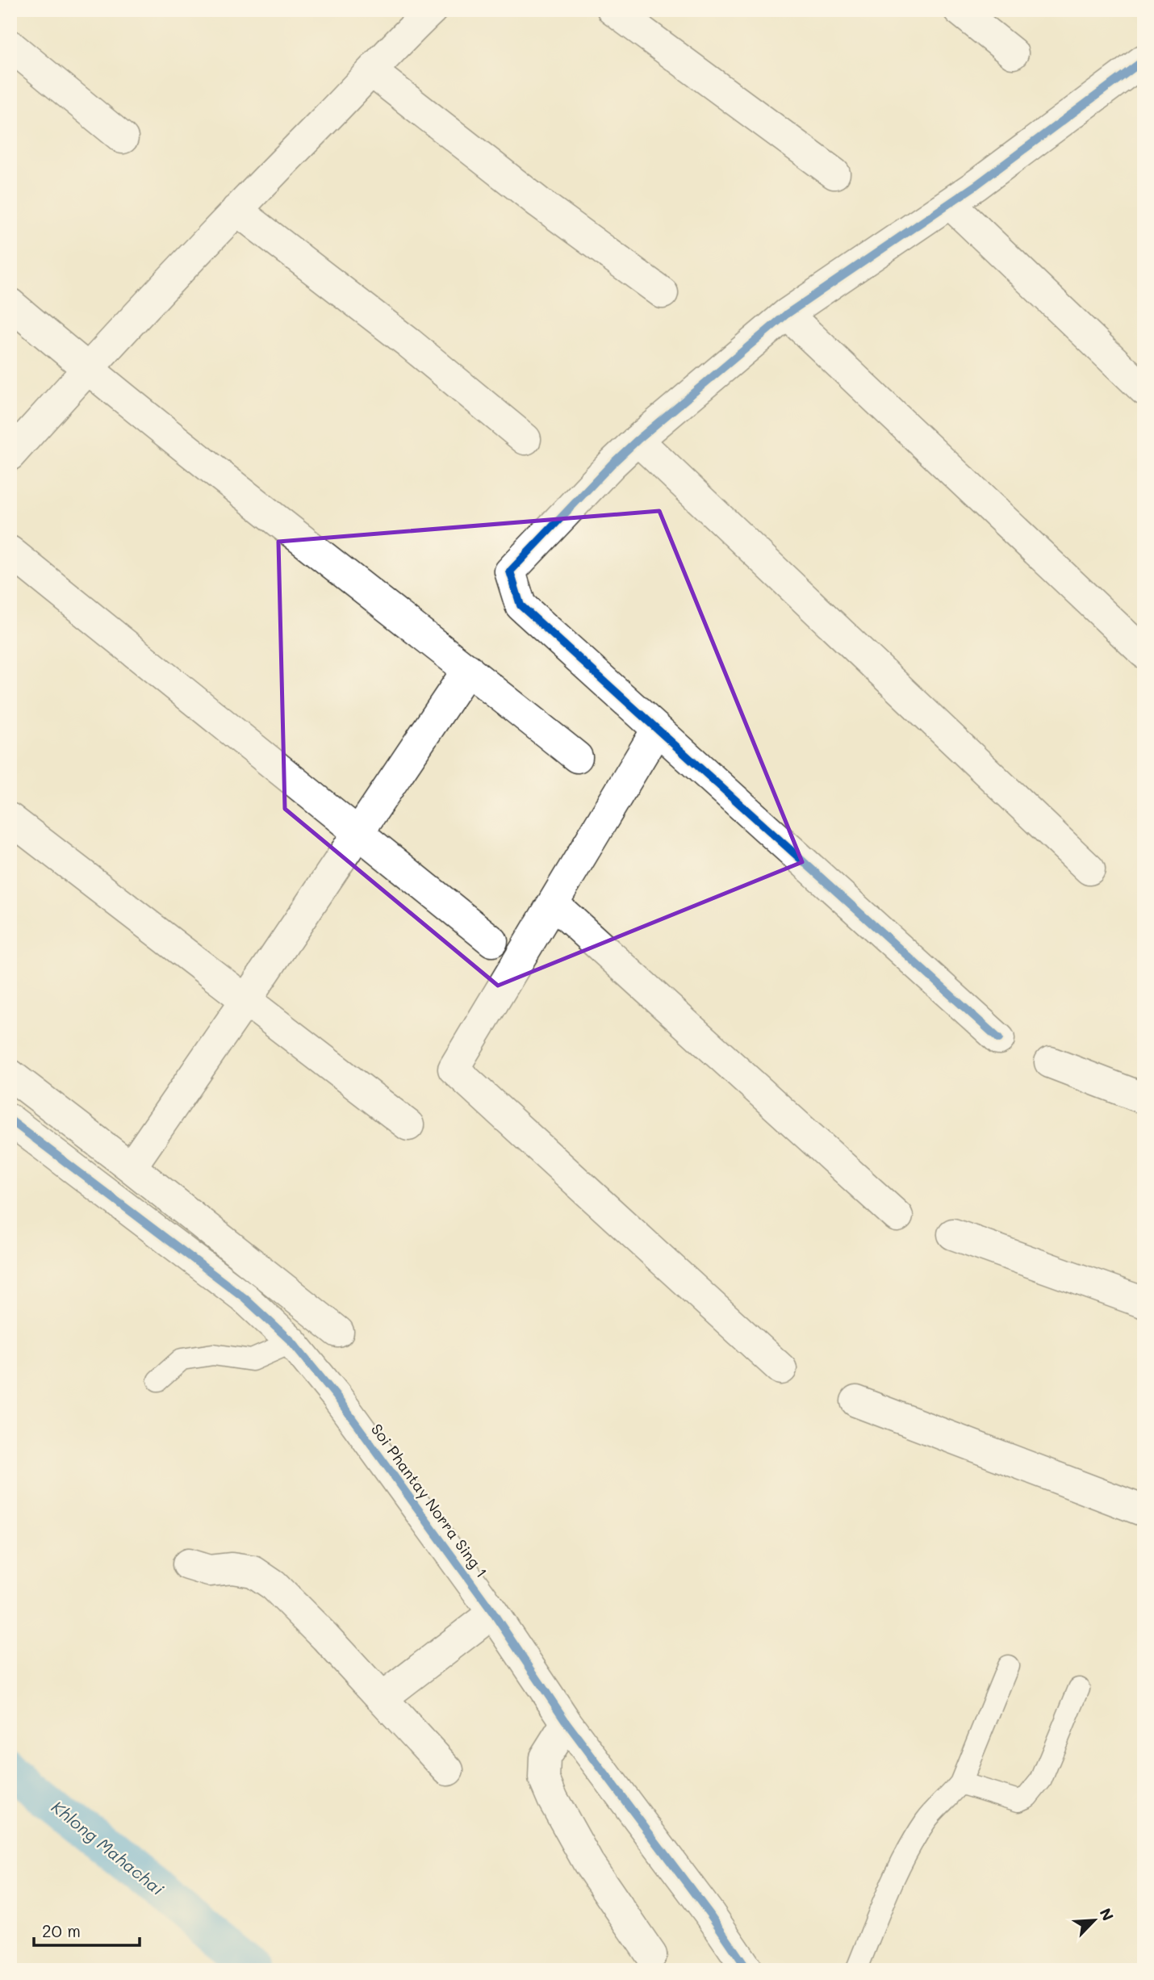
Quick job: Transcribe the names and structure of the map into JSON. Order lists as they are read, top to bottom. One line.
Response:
{"streets":{"street":["Soi Phantay Norra Sing 1"]},"water":["Khlong Mahachai"],"scale_bar":"20 m","north":"top right"}
